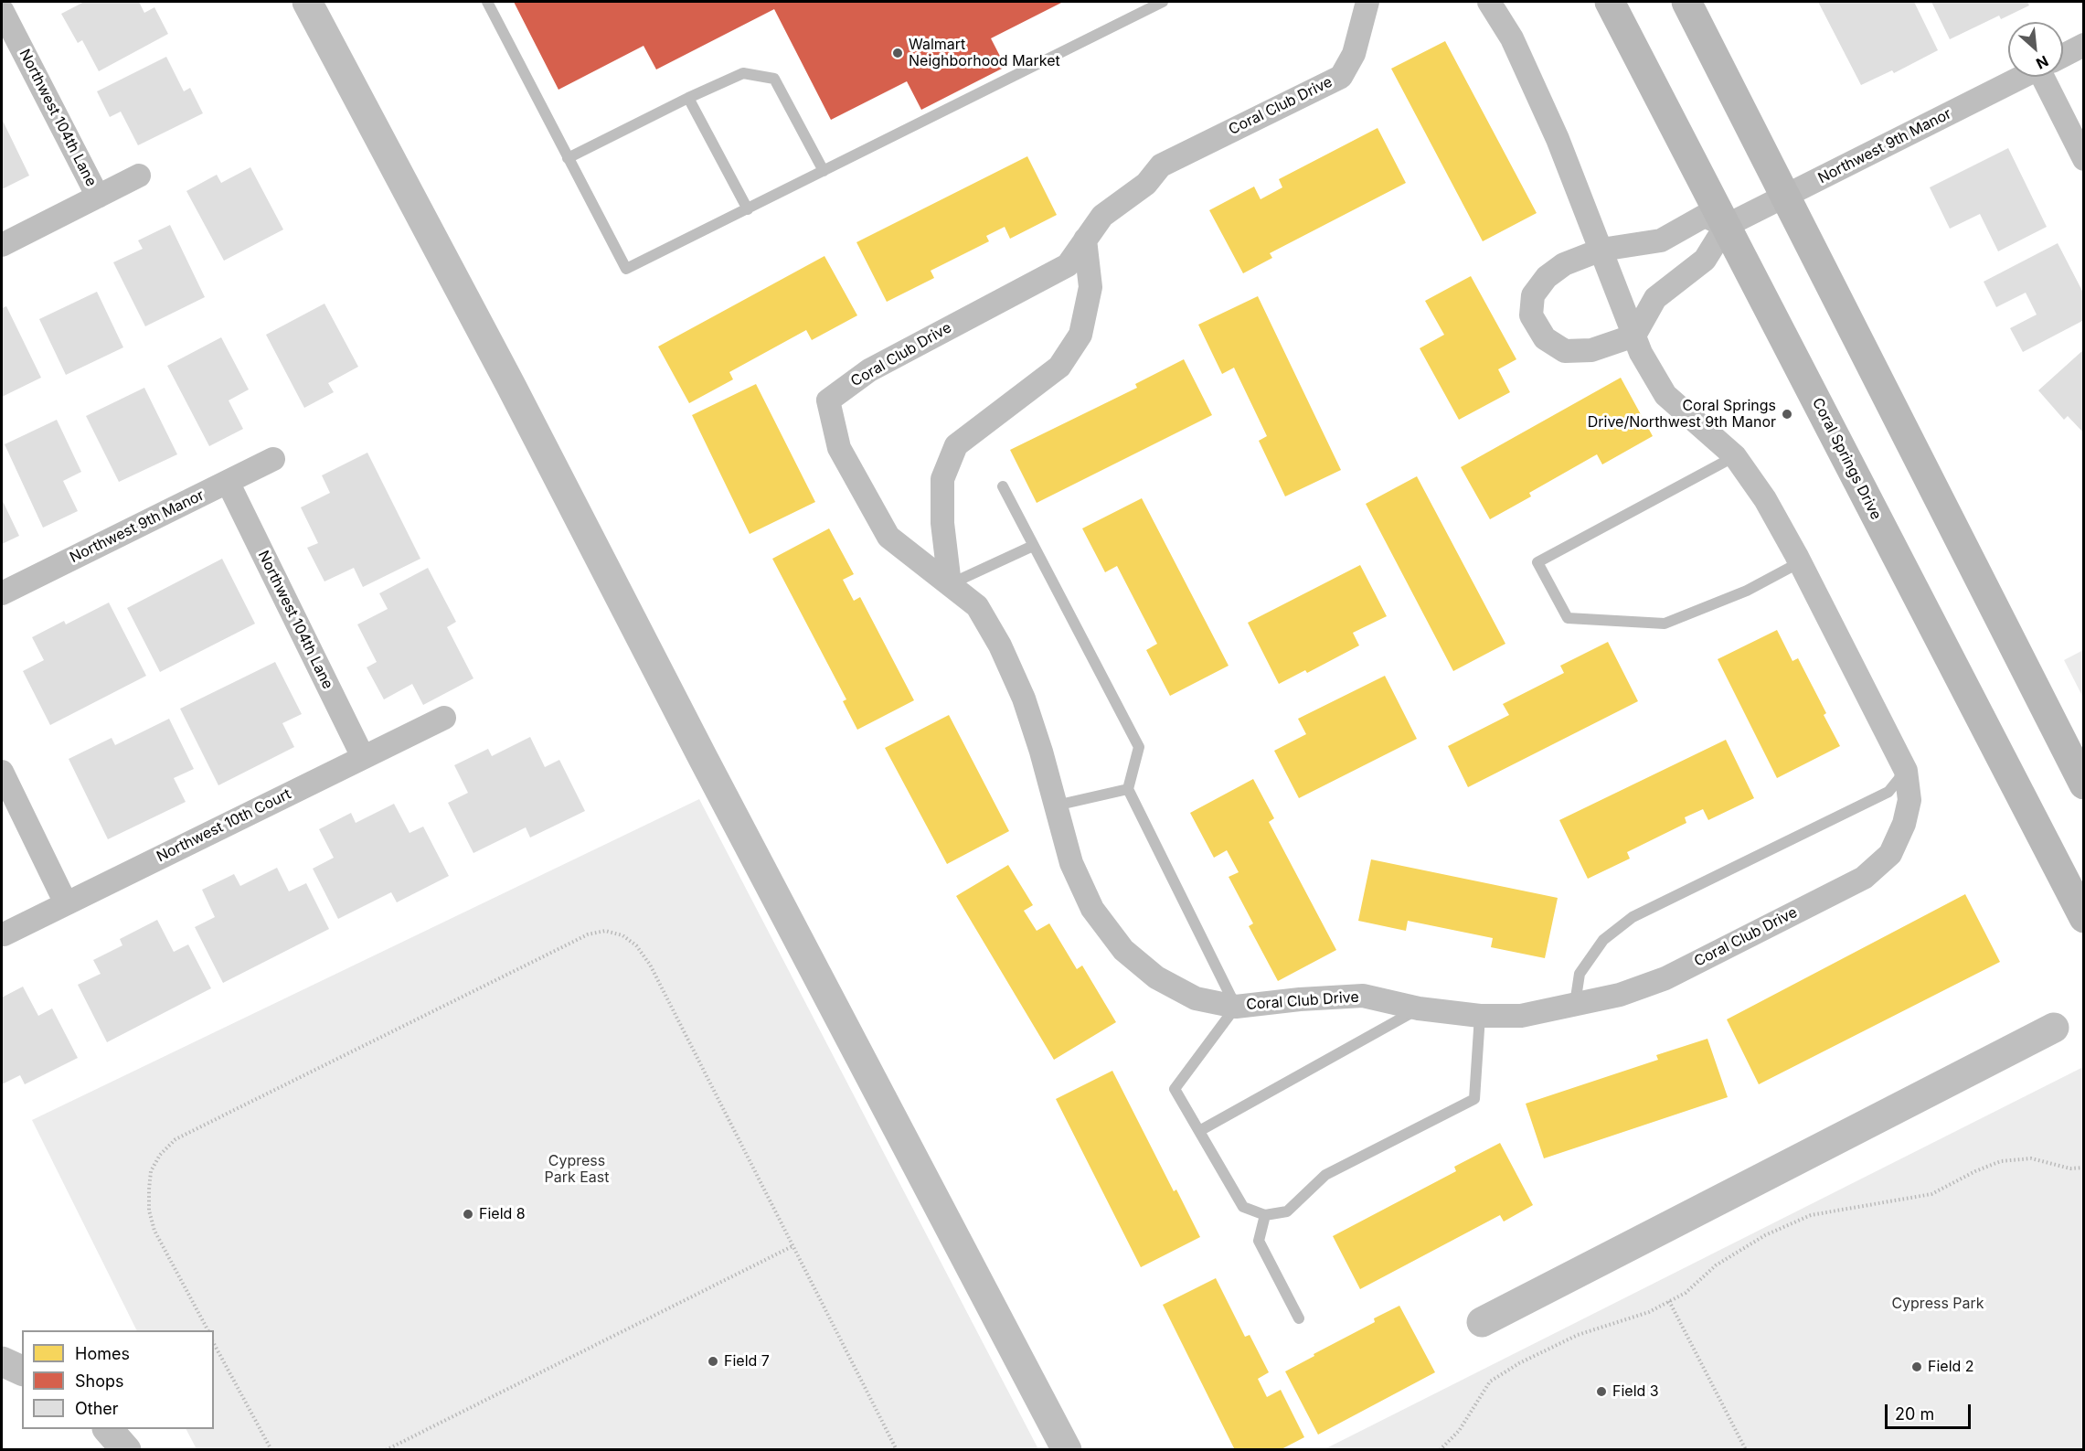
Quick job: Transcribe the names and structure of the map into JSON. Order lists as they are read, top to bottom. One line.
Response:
{"streets":{"main road":["Coral Springs Drive"],"street":["Coral Club Drive","Northwest 104th Lane","Northwest 9th Manor","Northwest 10th Court"]},"crossings":[["Northwest 104th Lane","Northwest 9th Manor"],["Northwest 104th Lane","Northwest 10th Court"],["Northwest 9th Manor","Coral Springs Drive"]],"parks":["Cypress Park East","Cypress Park"],"places":["Walmart Neighborhood Market","Coral Springs Drive/Northwest 9th Manor","Field 8","Field 7","Field 2","Field 3"],"legend":["Homes","Shops","Other"],"scale_bar":"20 m","north":"bottom right"}
